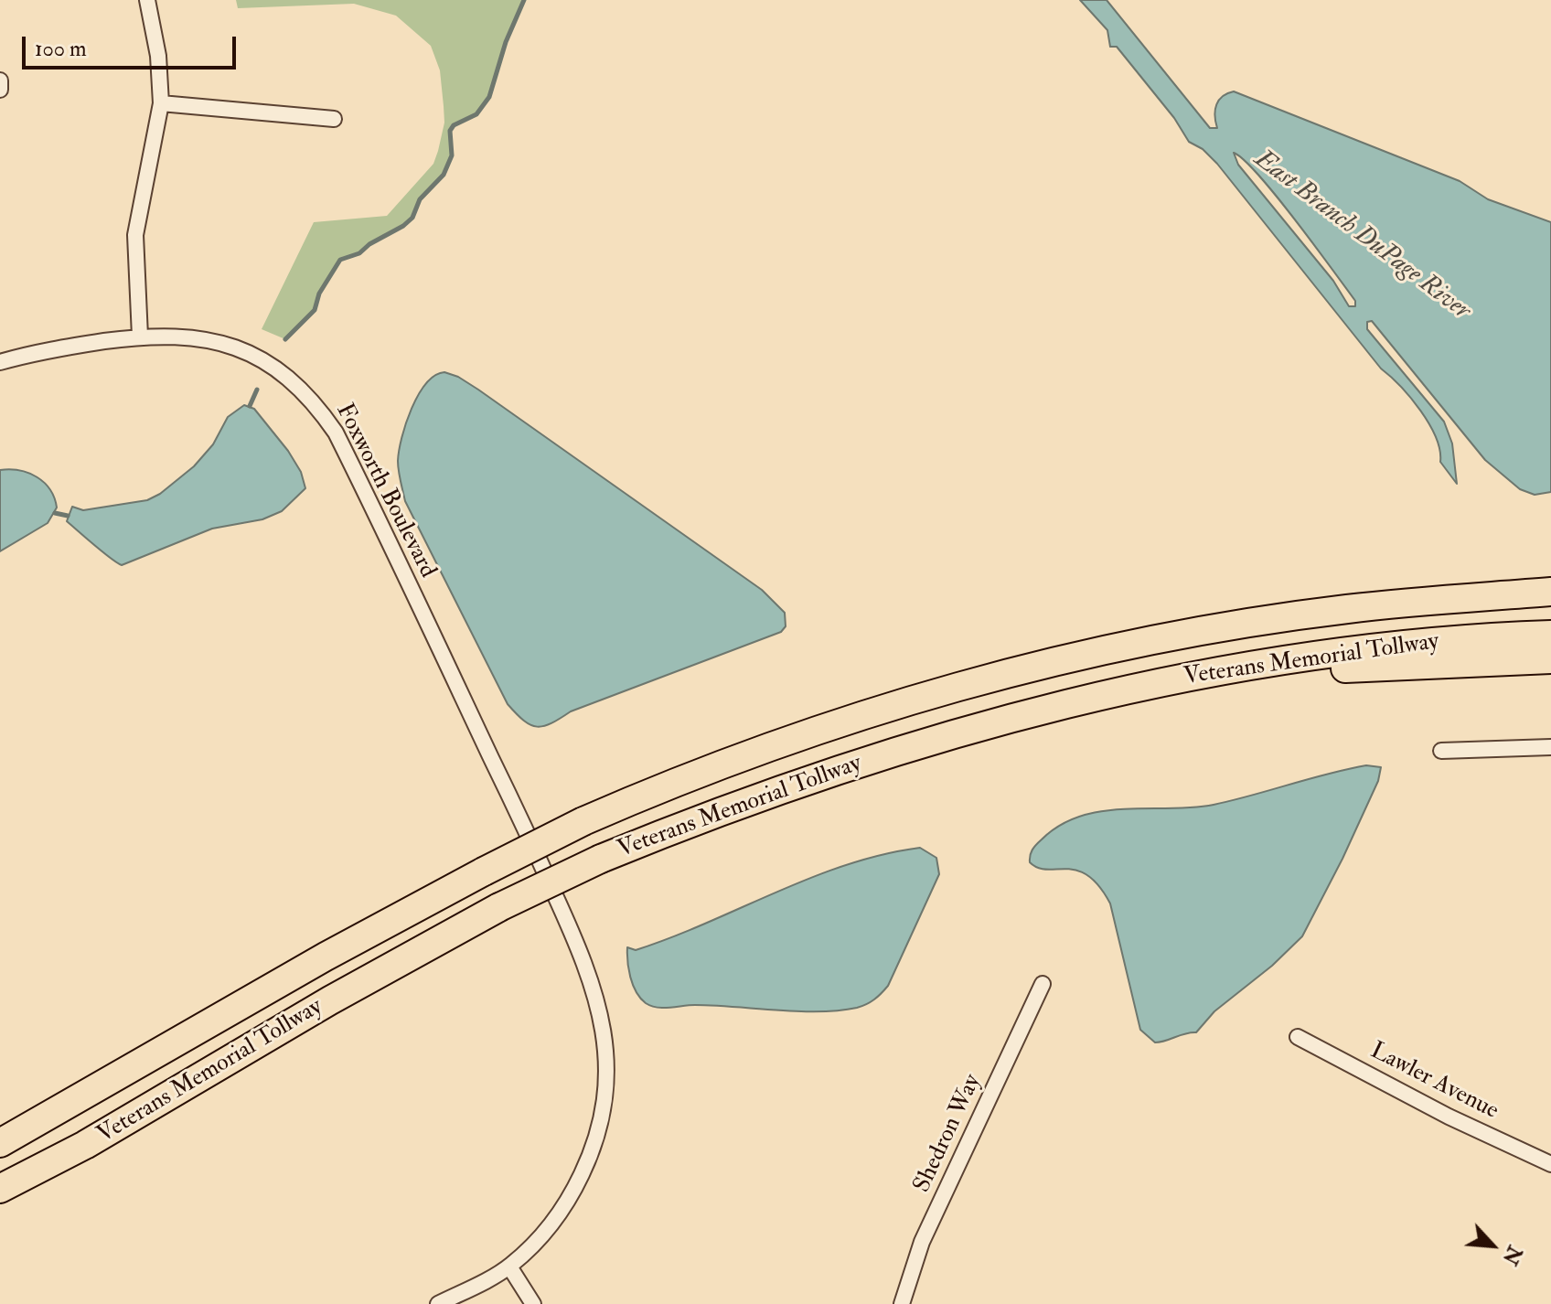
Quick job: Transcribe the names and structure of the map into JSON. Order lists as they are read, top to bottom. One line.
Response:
{"streets":{"highway":["Veterans Memorial Tollway"],"street":["Foxworth Boulevard","Lawler Avenue","Shedron Way"]},"water":["East Branch DuPage River"],"scale_bar":"100 m","north":"bottom right"}
